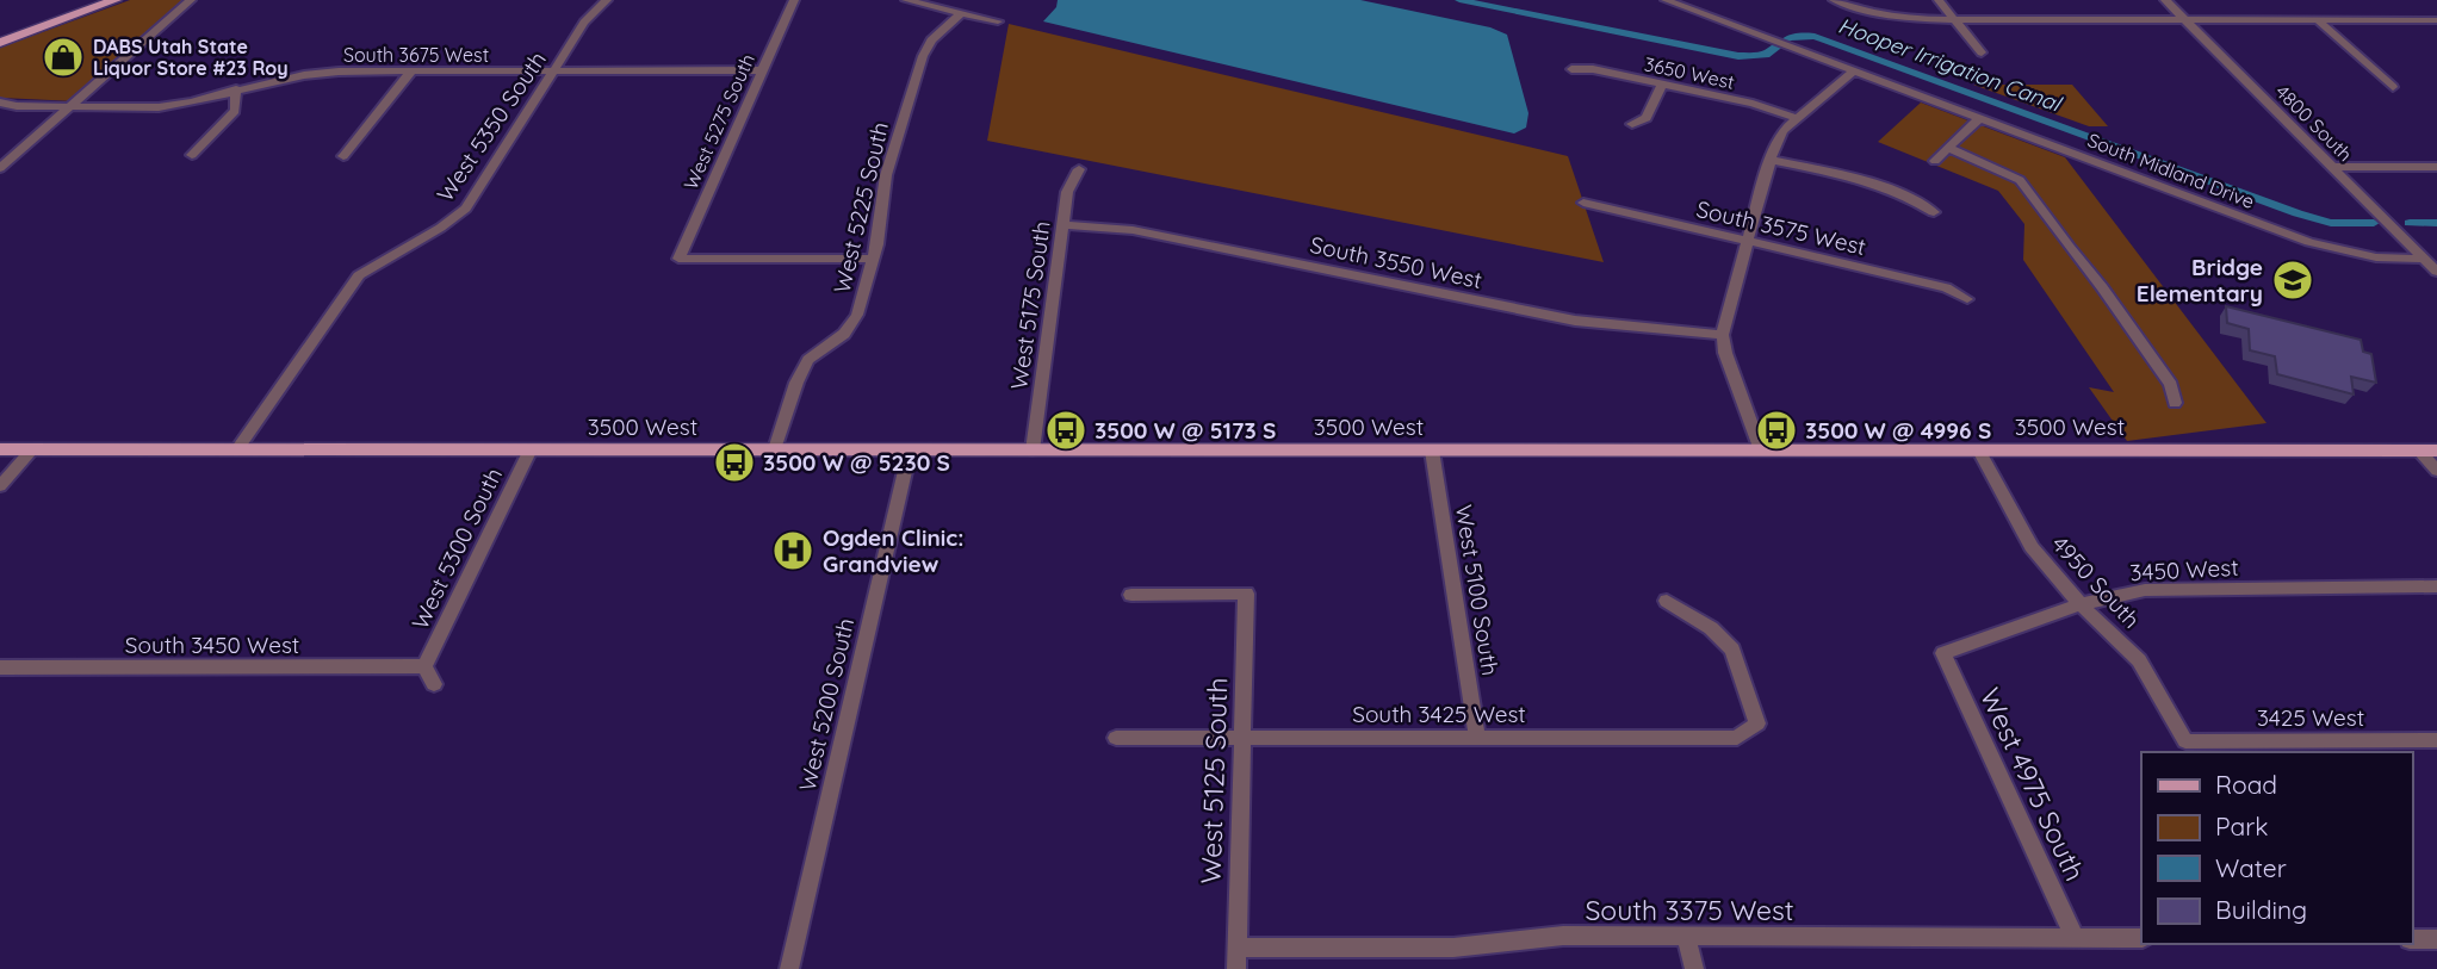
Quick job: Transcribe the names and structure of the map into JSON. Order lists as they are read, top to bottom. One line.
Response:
{"streets":{"main road":["3500 West"],"street":["South 3675 West","3650 West","West 5275 South","4800 South","West 5350 South","South Midland Drive","West 5225 South","South 3575 West","South 3550 West","West 5175 South","West 5300 South","3450 West","4950 South","West 5100 South","South 3450 West","West 5200 South","South 3425 West","3425 West","West 5125 South","West 4975 South","South 3375 West"]},"crossings":[["South 3675 West","West 5275 South"],["South 3675 West","West 5350 South"],["West 5275 South","West 5225 South"],["4800 South","South Midland Drive"],["West 5350 South","3500 West"],["West 5225 South","3500 West"],["South 3550 West","West 5175 South"],["West 5175 South","3500 West"],["3500 West","West 5300 South"],["3500 West","4950 South"],["3500 West","West 5100 South"],["3500 West","West 5200 South"],["West 5300 South","South 3450 West"],["3450 West","4950 South"],["3450 West","West 4975 South"],["4950 South","3425 West"],["West 5100 South","South 3425 West"],["South 3425 West","West 5125 South"],["West 5125 South","South 3375 West"],["West 4975 South","South 3375 West"]],"water":["Hooper Irrigation Canal"],"places":{"shop":["DABS Utah State Liquor Store #23 Roy"],"school or university":["Bridge Elementary"],"bus stop":["3500 W @ 5173 S","3500 W @ 4996 S","3500 W @ 5230 S"],"hospital":["Ogden Clinic: Grandview"]},"legend":["Road","Park","Water","Building"]}
